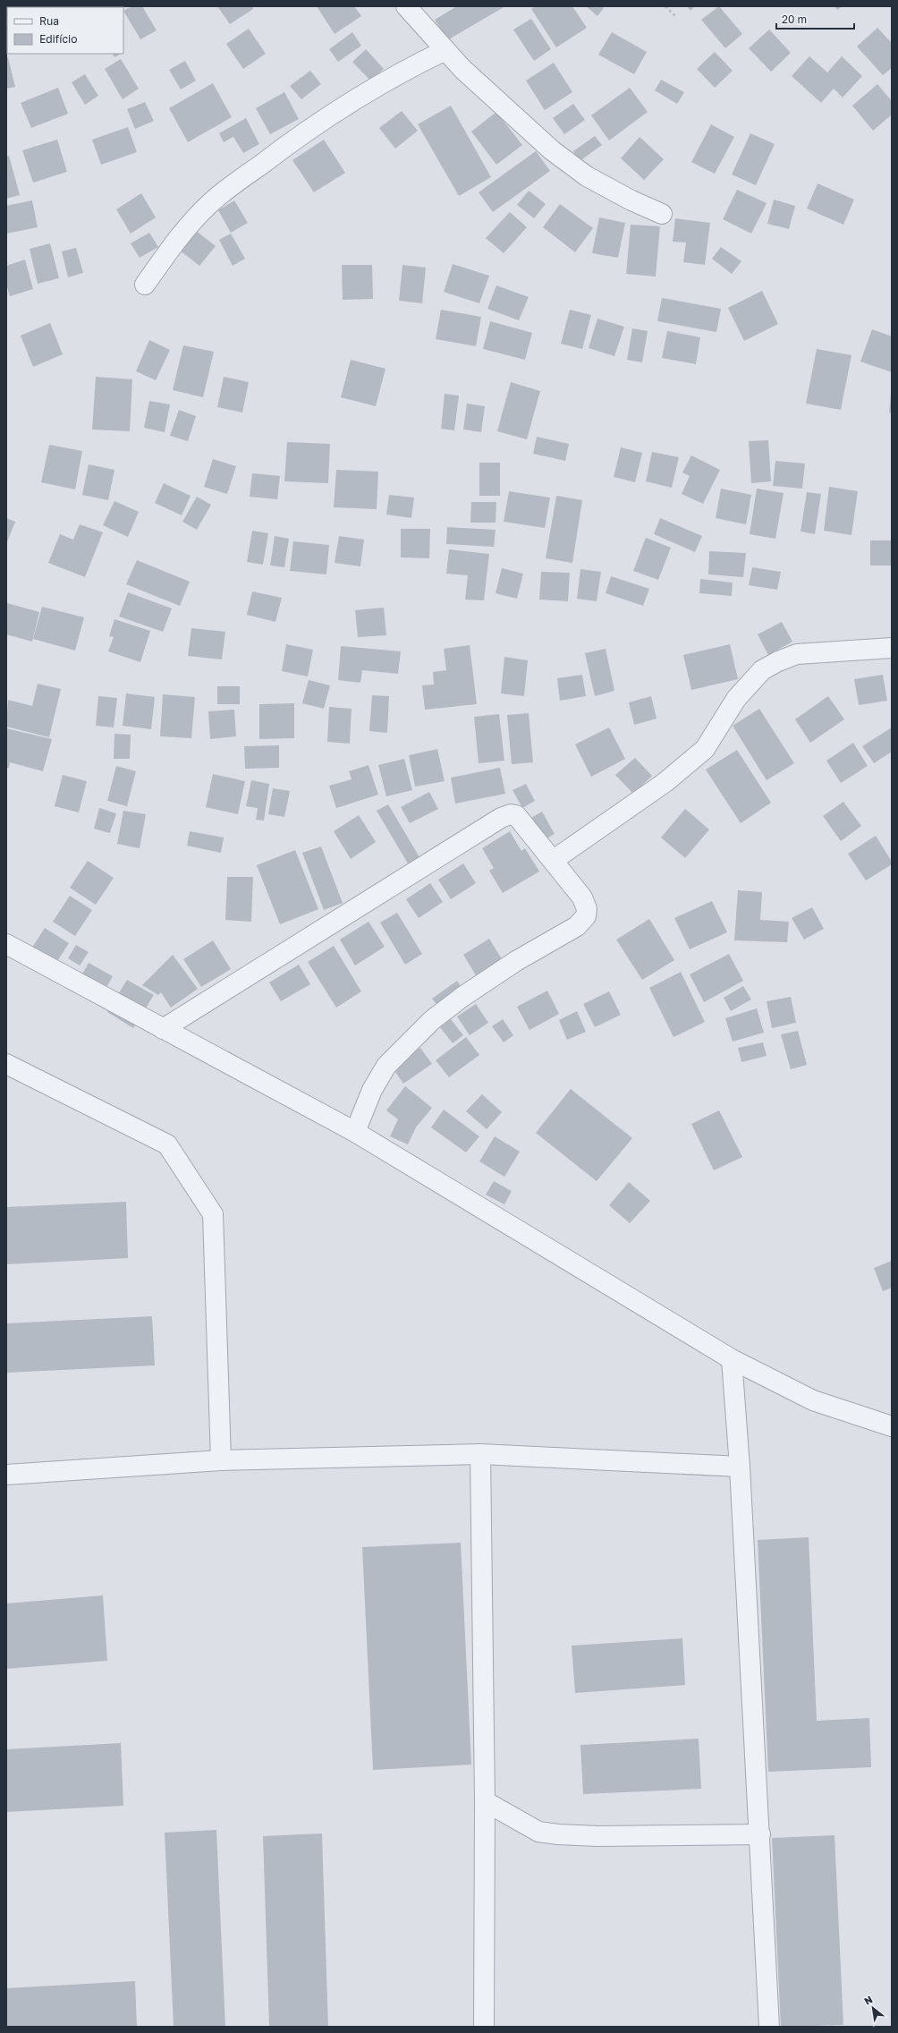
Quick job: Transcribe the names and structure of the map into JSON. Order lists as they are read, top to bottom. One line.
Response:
{"legend":["Rua","Edifício"],"scale_bar":"20 m","north":"top left"}
